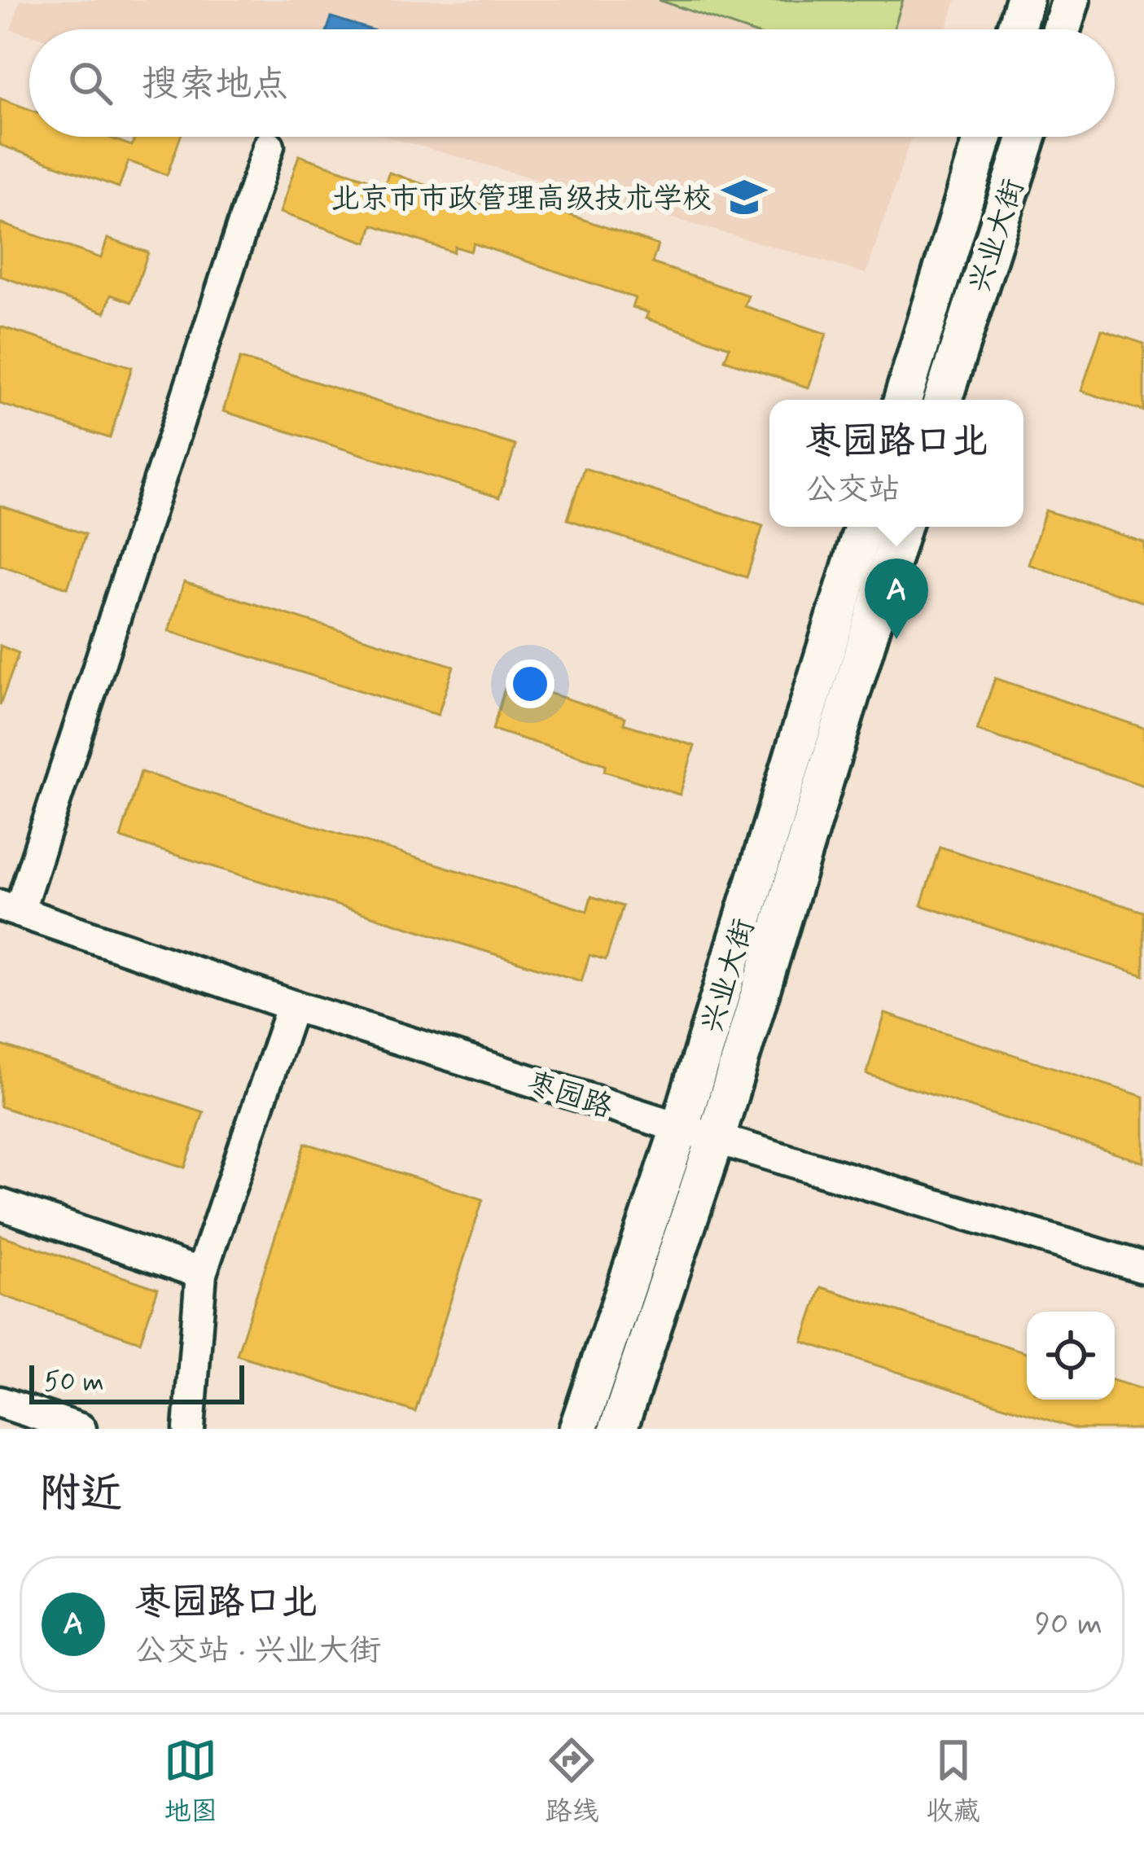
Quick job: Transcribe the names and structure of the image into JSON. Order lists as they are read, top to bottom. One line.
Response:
{"streets":{"main road":["兴业大街"],"street":["枣园路"]},"crossings":[["兴业大街","枣园路"]],"places":{"school or university":["北京市市政管理高级技术学校"]},"scale_bar":"50 m","page":{"search":"搜索地点","popup":["枣园路口北","公交站"],"pins":"A","scale":"50 m","heading":"附近","list":[{"mark":"A","name":"枣园路口北","note":"公交站 · 兴业大街","value":"90 m"}],"nav":["地图","路线","收藏"]}}
